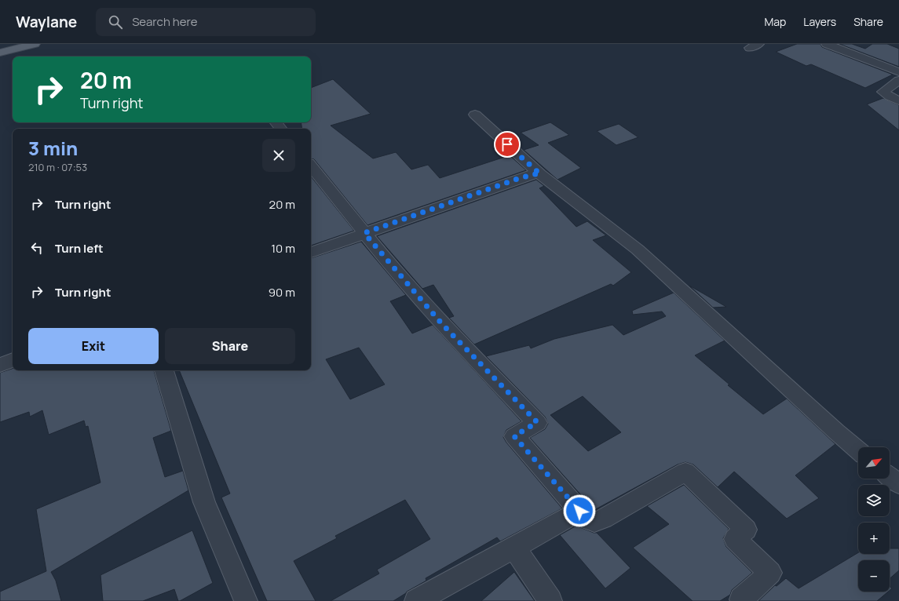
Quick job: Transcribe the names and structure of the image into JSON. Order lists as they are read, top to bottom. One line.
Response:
{"north":"top right","page":{"header":"Waylane","search":"Search here","nav":["Map","Layers","Share"],"turn":["20 m","Turn right"],"heading":["3 min","210 m · 07:53"],"list":[{"name":"Turn right","value":"20 m"},{"name":"Turn left","value":"10 m"},{"name":"Turn right","value":"90 m"}],"buttons":["Exit","Share"],"map_buttons":["+","−"]}}
